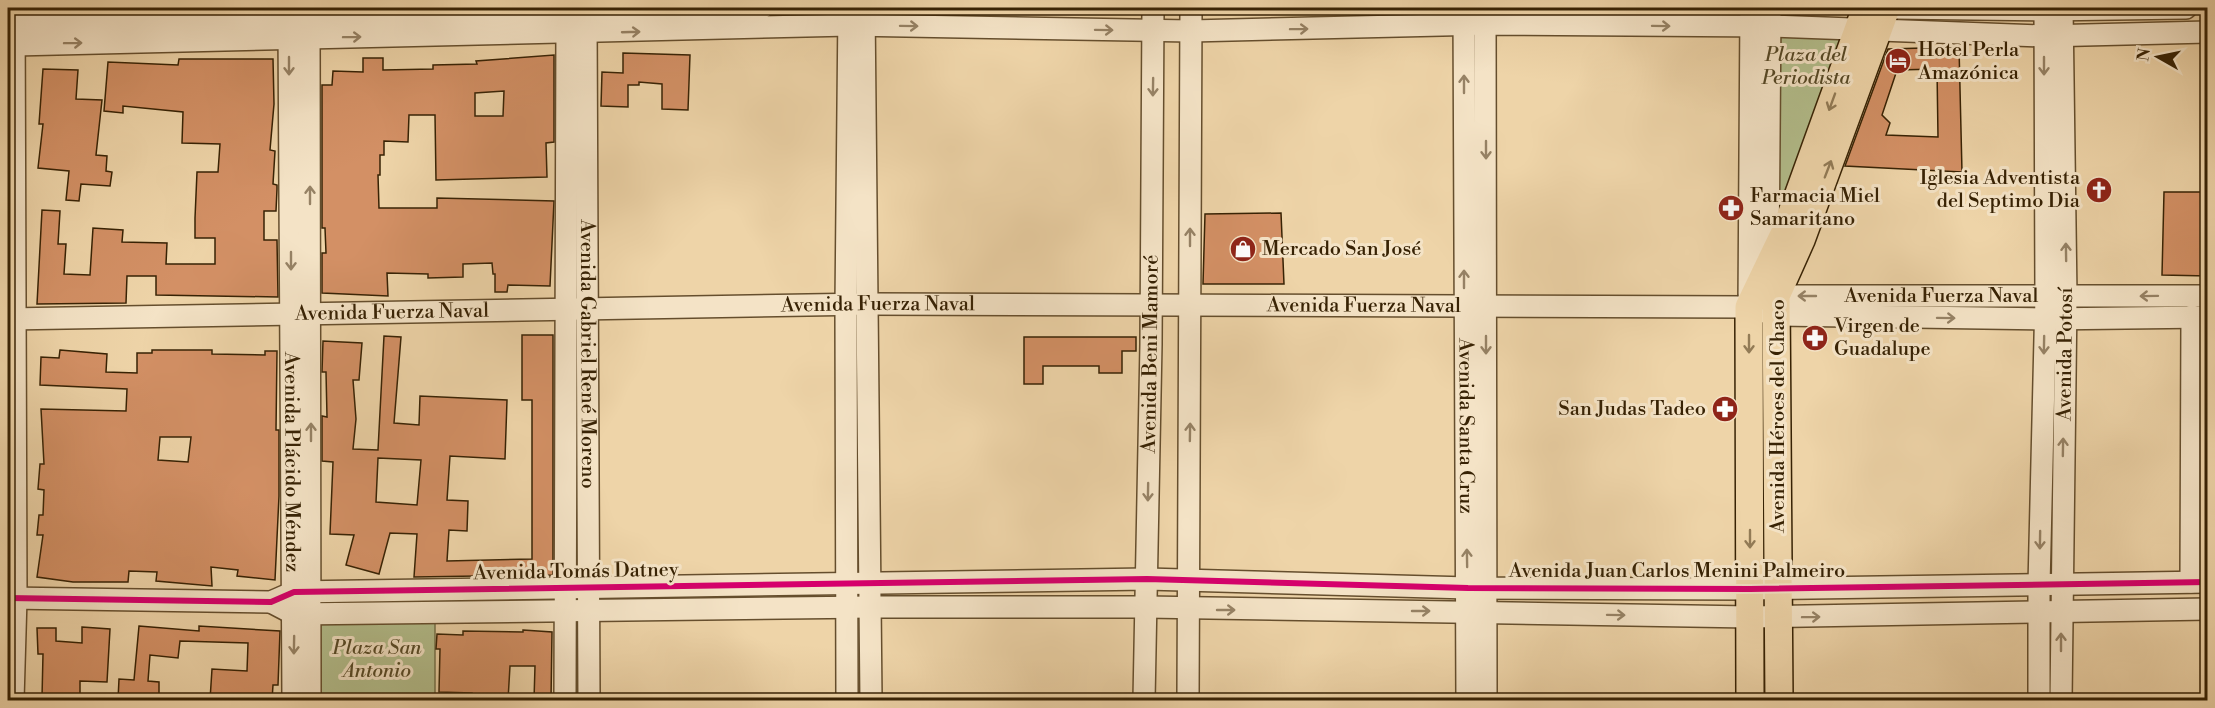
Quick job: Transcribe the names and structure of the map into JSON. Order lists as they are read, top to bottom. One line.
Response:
{"streets":{"main road":["Avenida Héroes del Chaco"],"street":["Avenida Fuerza Naval","Avenida Gabriel René Moreno","Avenida Beni Mamoré","Avenida Potosí","Avenida Santa Cruz","Avenida Plácido Méndez","Avenida Juan Carlos Menini Palmeiro","Avenida Tomás Datney"]},"crossings":[["Avenida Fuerza Naval","Avenida Gabriel René Moreno"],["Avenida Fuerza Naval","Avenida Beni Mamoré"],["Avenida Fuerza Naval","Avenida Potosí"],["Avenida Fuerza Naval","Avenida Héroes del Chaco"],["Avenida Fuerza Naval","Avenida Santa Cruz"],["Avenida Fuerza Naval","Avenida Plácido Méndez"],["Avenida Gabriel René Moreno","Avenida Tomás Datney"],["Avenida Beni Mamoré","Avenida Juan Carlos Menini Palmeiro"],["Avenida Beni Mamoré","Avenida Tomás Datney"],["Avenida Potosí","Avenida Juan Carlos Menini Palmeiro"],["Avenida Héroes del Chaco","Avenida Juan Carlos Menini Palmeiro"],["Avenida Santa Cruz","Avenida Juan Carlos Menini Palmeiro"],["Avenida Plácido Méndez","Avenida Tomás Datney"],["Avenida Juan Carlos Menini Palmeiro","Avenida Tomás Datney"]],"parks":["Plaza del Periodista","Plaza San Antonio"],"places":{"hotel":["Hotel Perla Amazónica"],"church":["Iglesia Adventista del Septimo Dia"],"pharmacy":["Farmacia Miel Samaritano","Virgen de Guadalupe","San Judas Tadeo"],"shop":["Mercado San José"]},"north":"left"}
